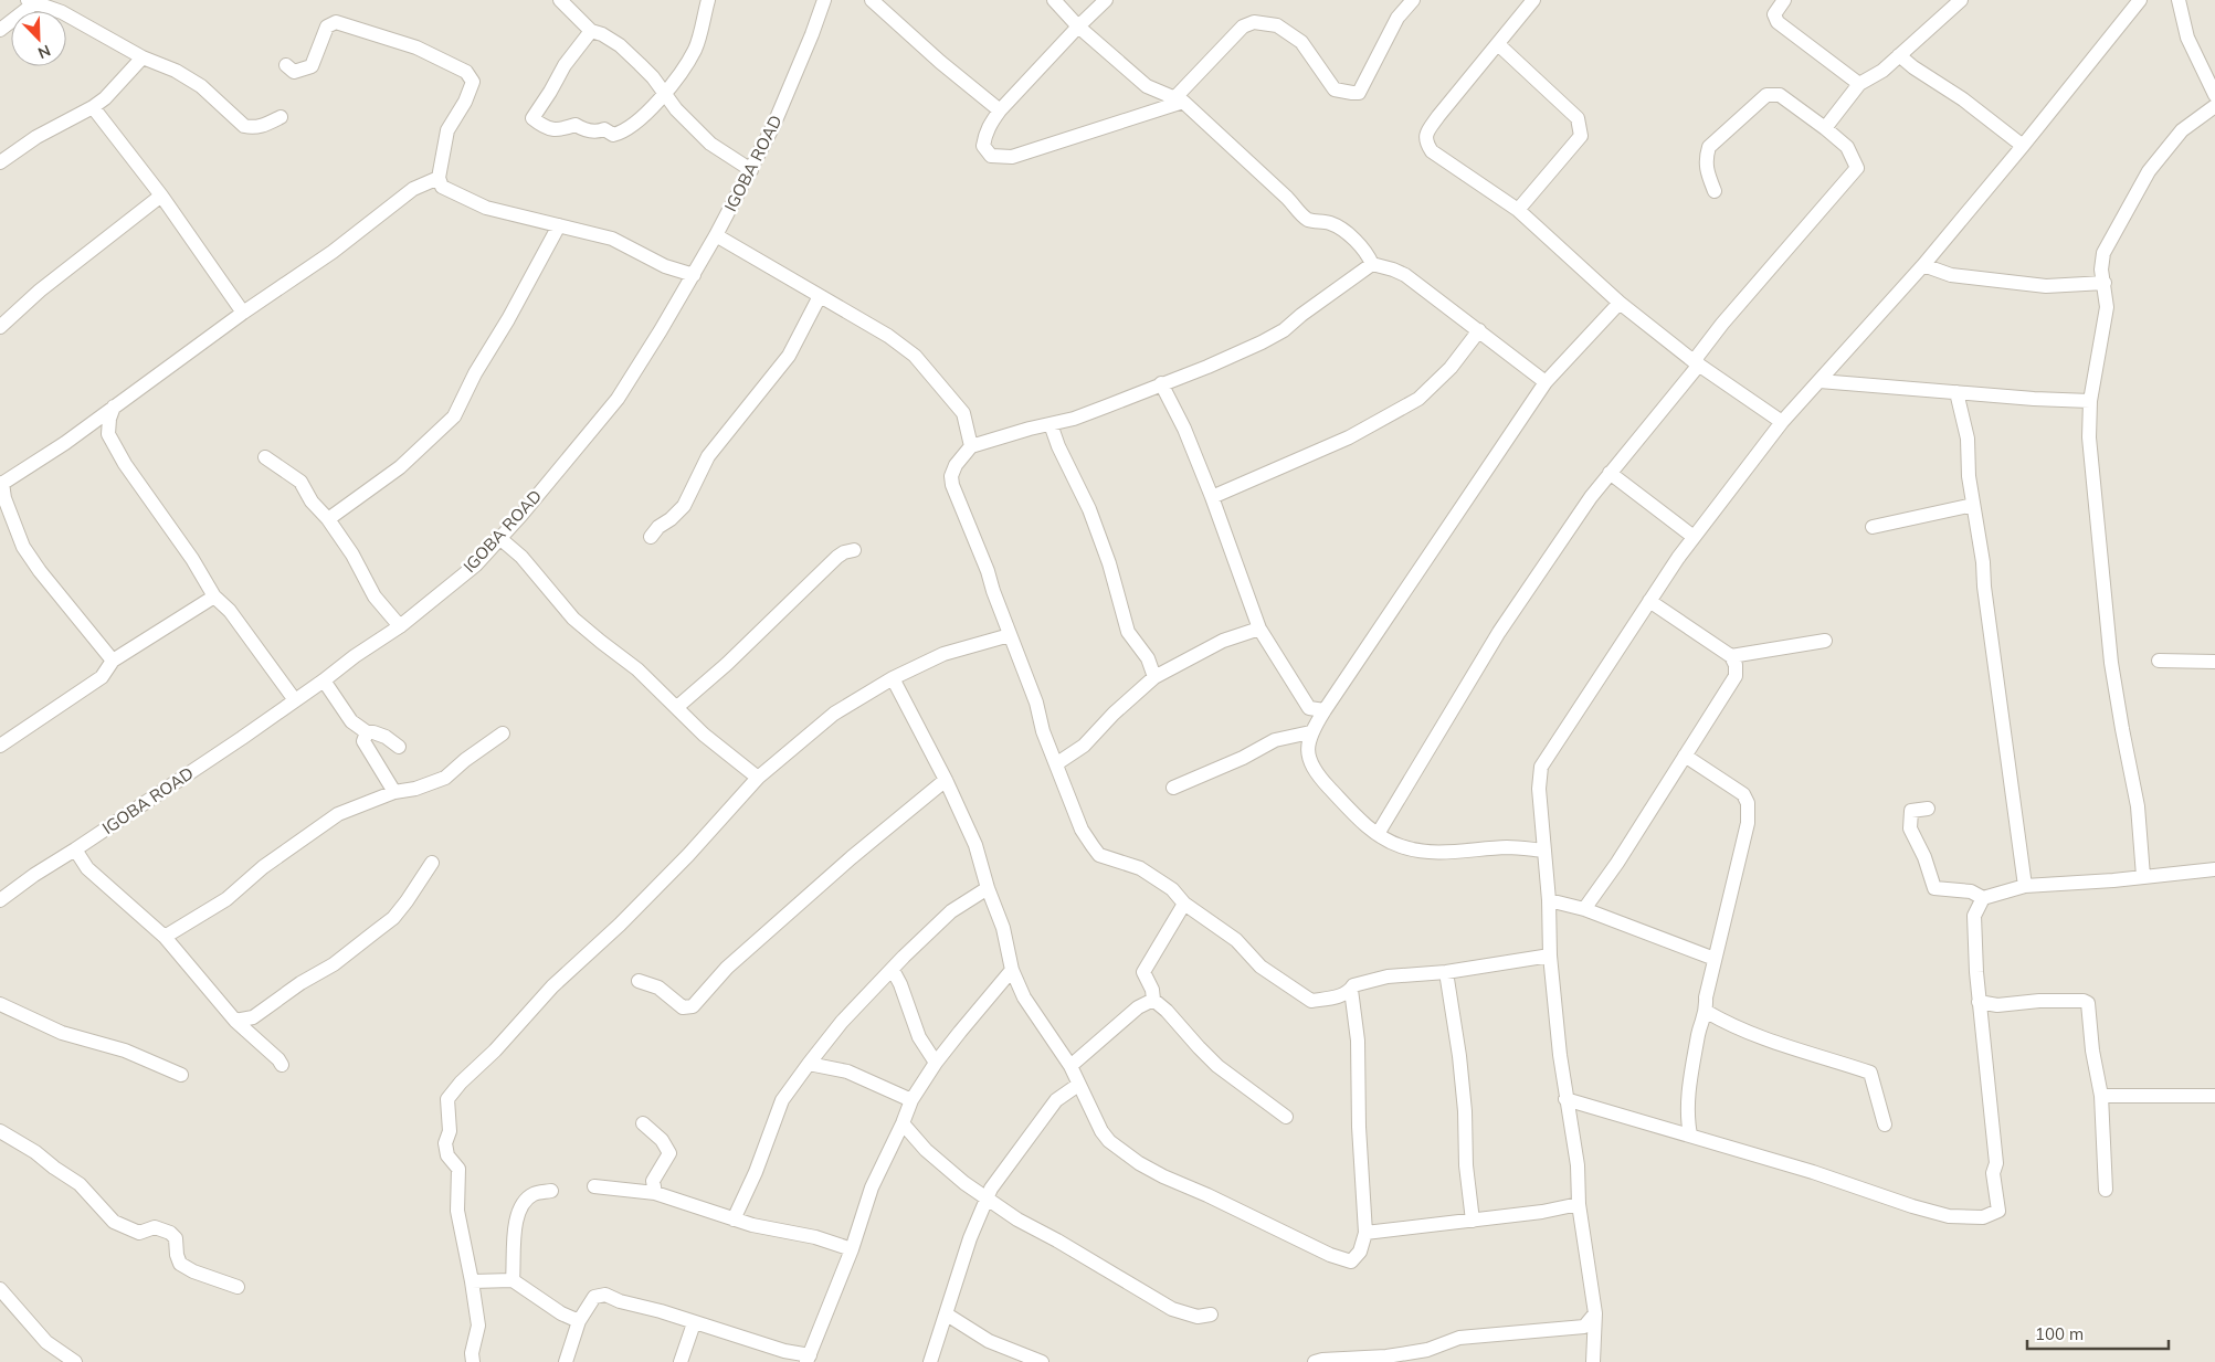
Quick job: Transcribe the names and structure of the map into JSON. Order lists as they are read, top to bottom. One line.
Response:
{"streets":{"street":["IGOBA ROAD"]},"scale_bar":"100 m","north":"bottom right"}
